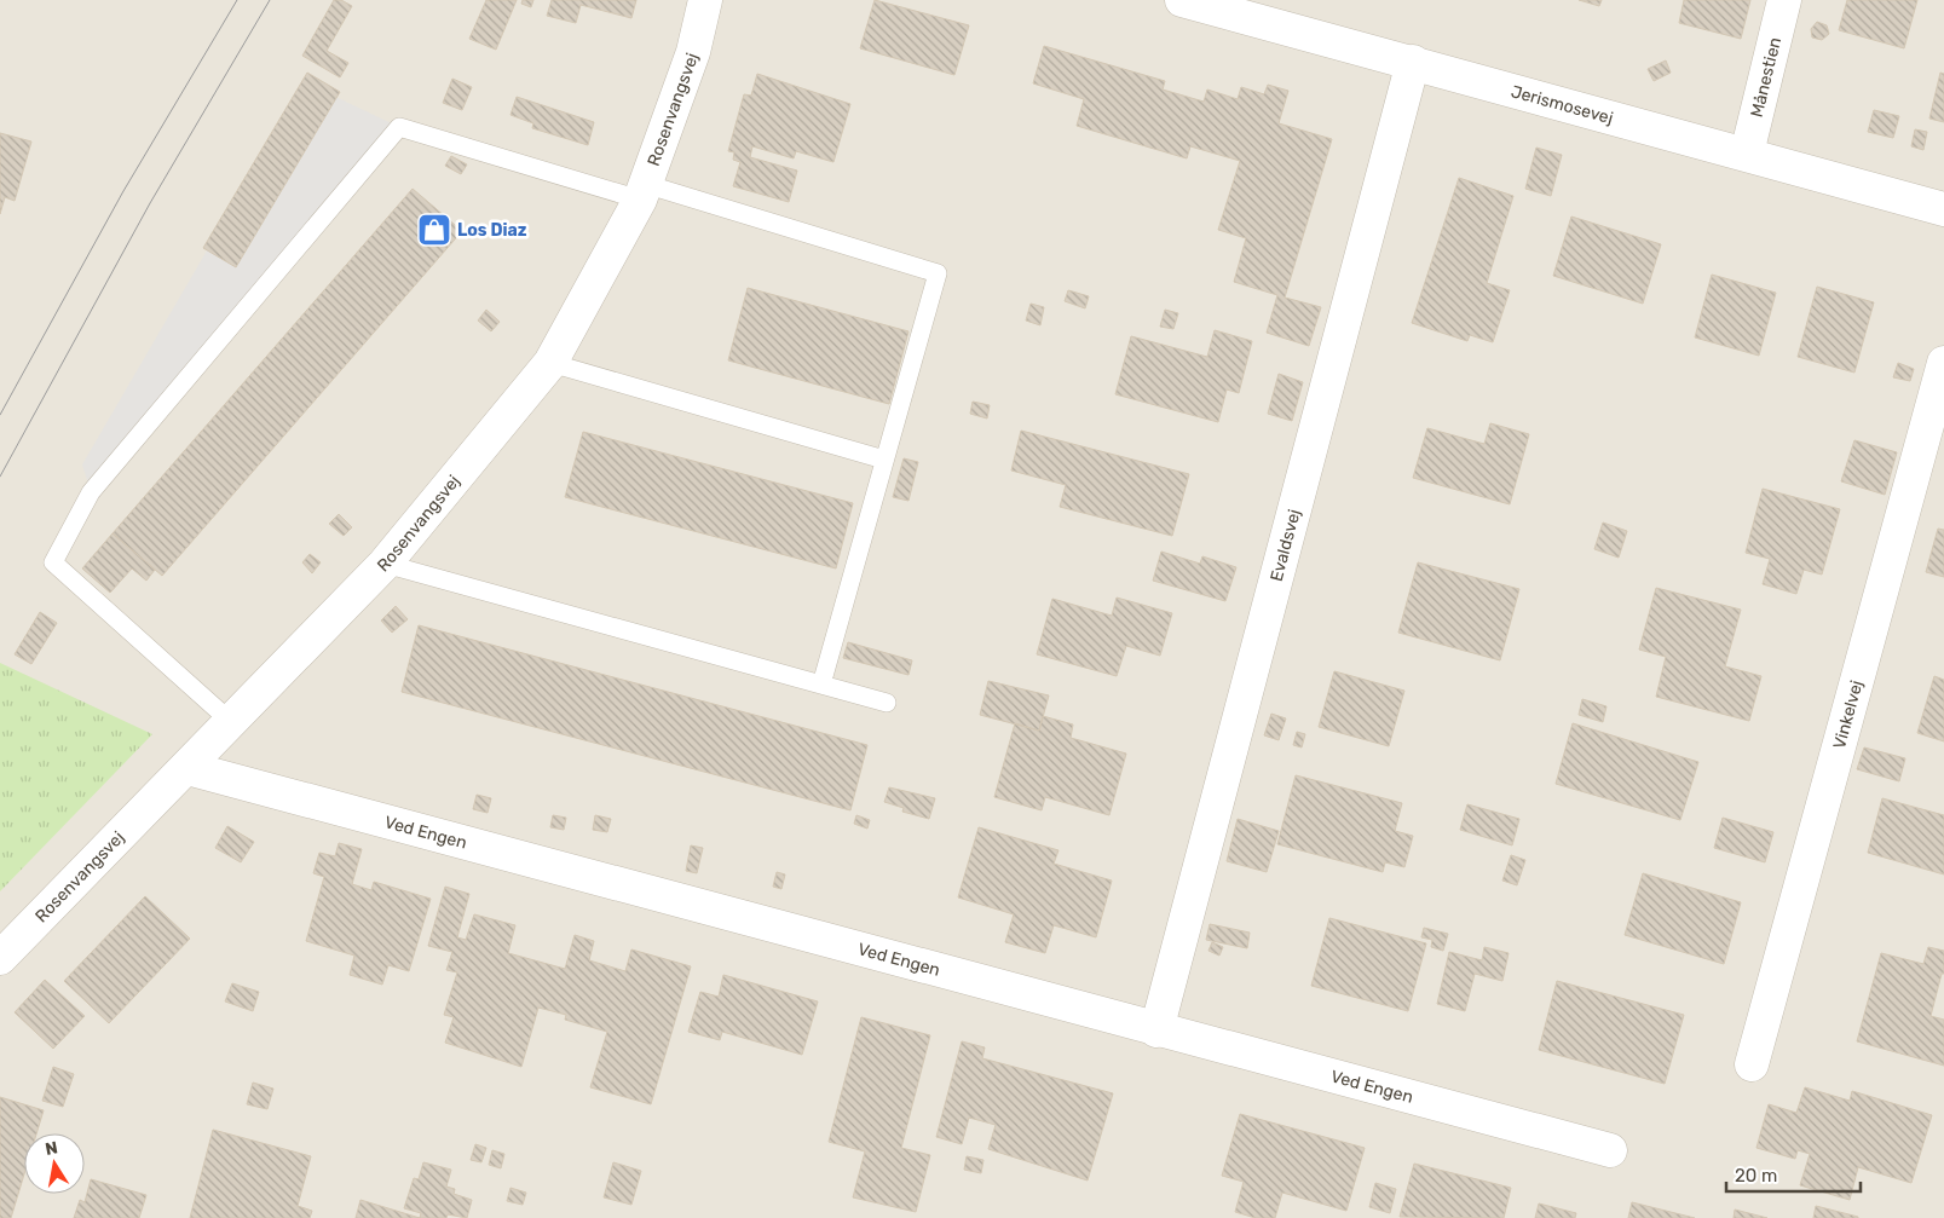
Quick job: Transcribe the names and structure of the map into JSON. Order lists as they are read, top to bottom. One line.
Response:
{"streets":{"street":["Månestien","Jerismosevej","Rosenvangsvej","Evaldsvej","Vinkelvej","Ved Engen"]},"crossings":[["Månestien","Jerismosevej"],["Jerismosevej","Evaldsvej"],["Rosenvangsvej","Ved Engen"],["Evaldsvej","Ved Engen"]],"places":{"shop":["Los Diaz"]},"scale_bar":"20 m","north":"top"}
